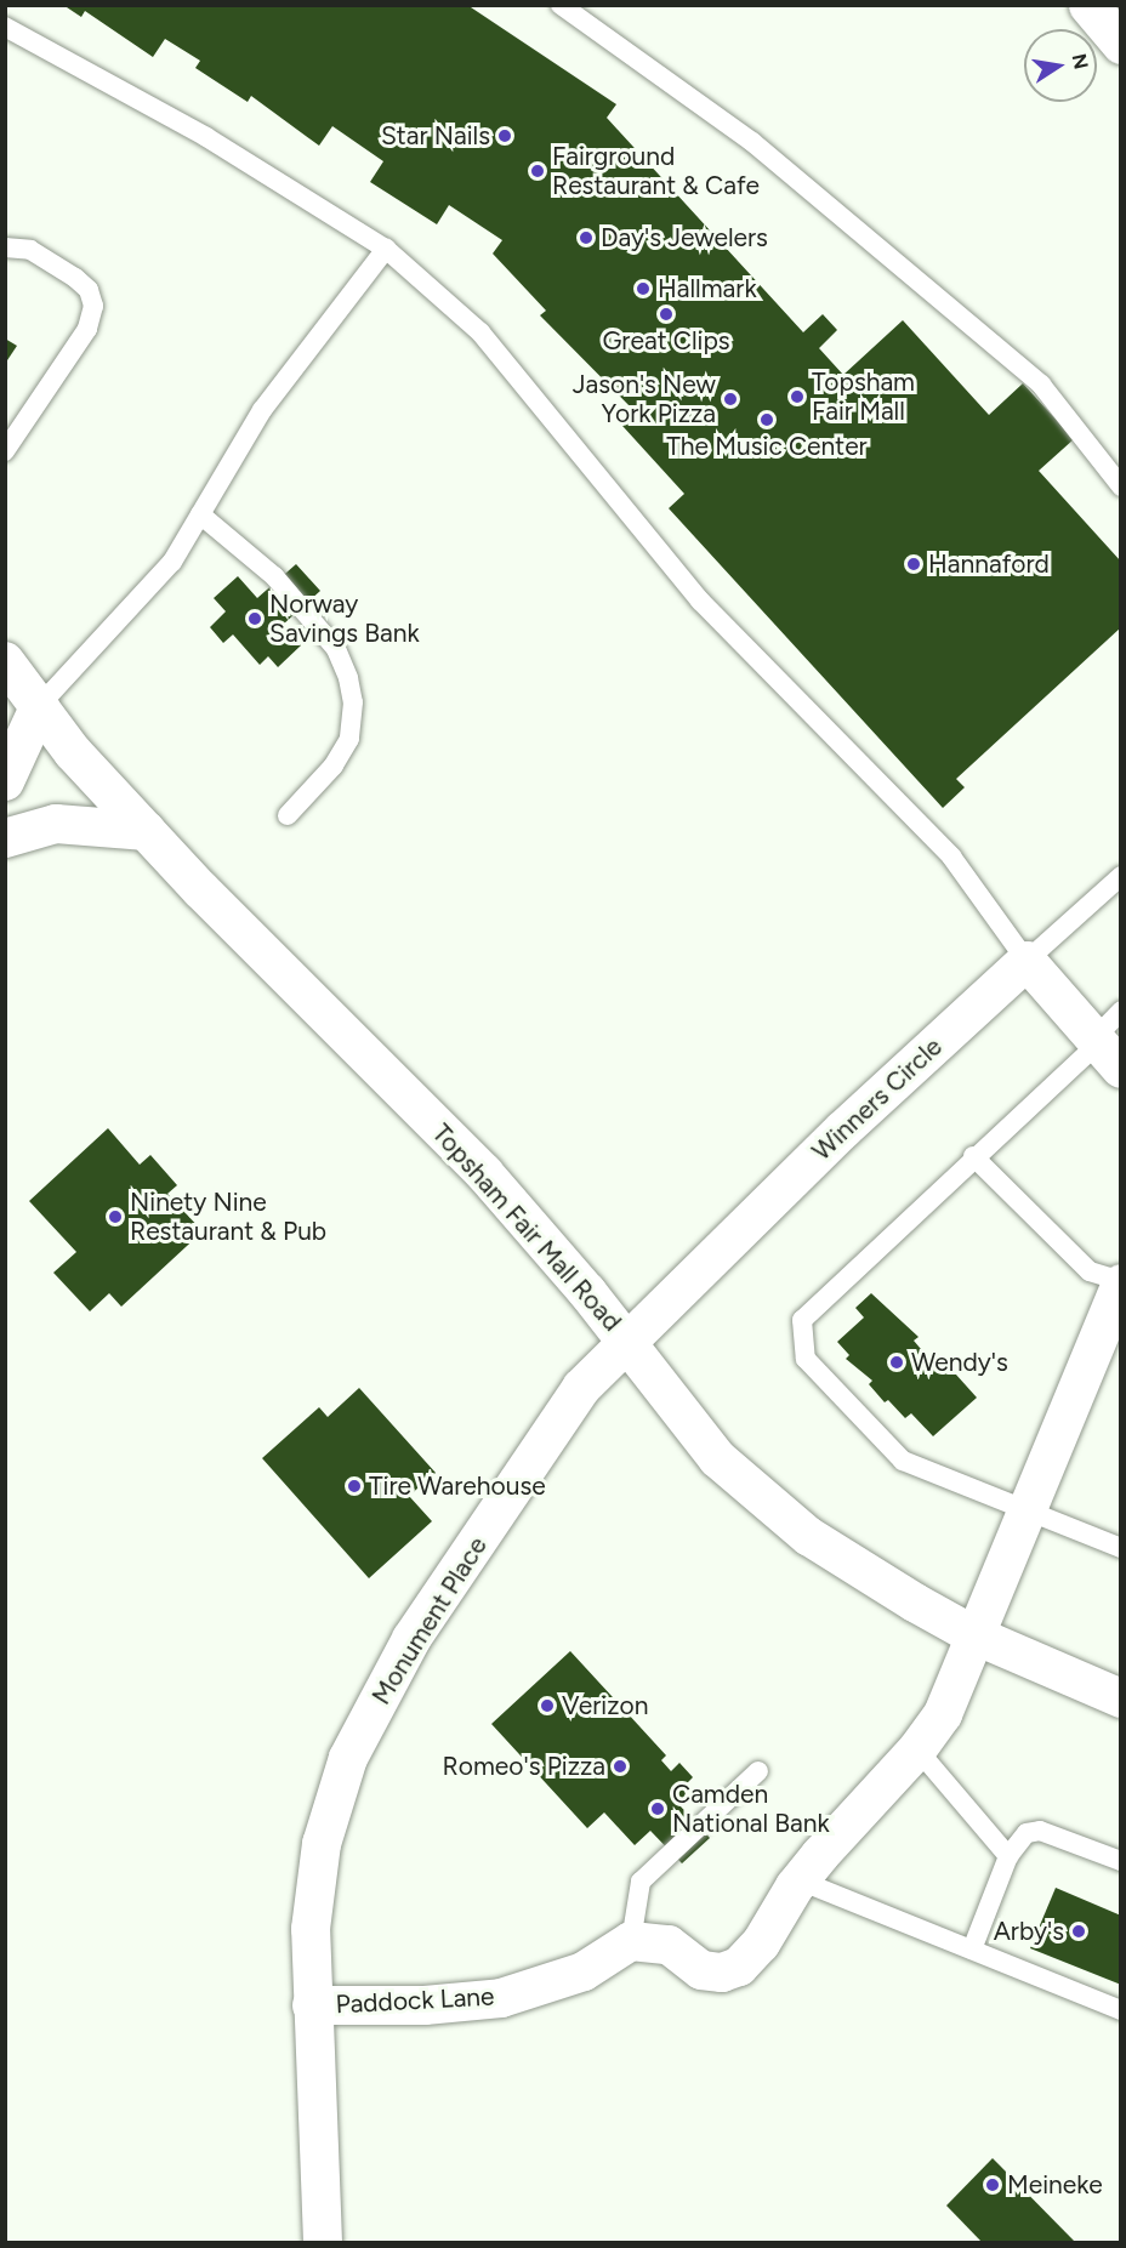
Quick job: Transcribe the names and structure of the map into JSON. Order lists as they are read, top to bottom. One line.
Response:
{"streets":{"street":["Winners Circle","Topsham Fair Mall Road","Monument Place","Paddock Lane"]},"crossings":[["Winners Circle","Topsham Fair Mall Road"],["Winners Circle","Monument Place"],["Topsham Fair Mall Road","Monument Place"],["Monument Place","Paddock Lane"]],"places":["Star Nails","Fairground Restaurant & Cafe","Day's Jewelers","Hallmark","Great Clips","Topsham Fair Mall","Jason's New York Pizza","The Music Center","Hannaford","Norway Savings Bank","Ninety Nine Restaurant & Pub","Wendy's","Tire Warehouse","Verizon","Romeo's Pizza","Camden National Bank","Arby's","Meineke"],"north":"right"}
